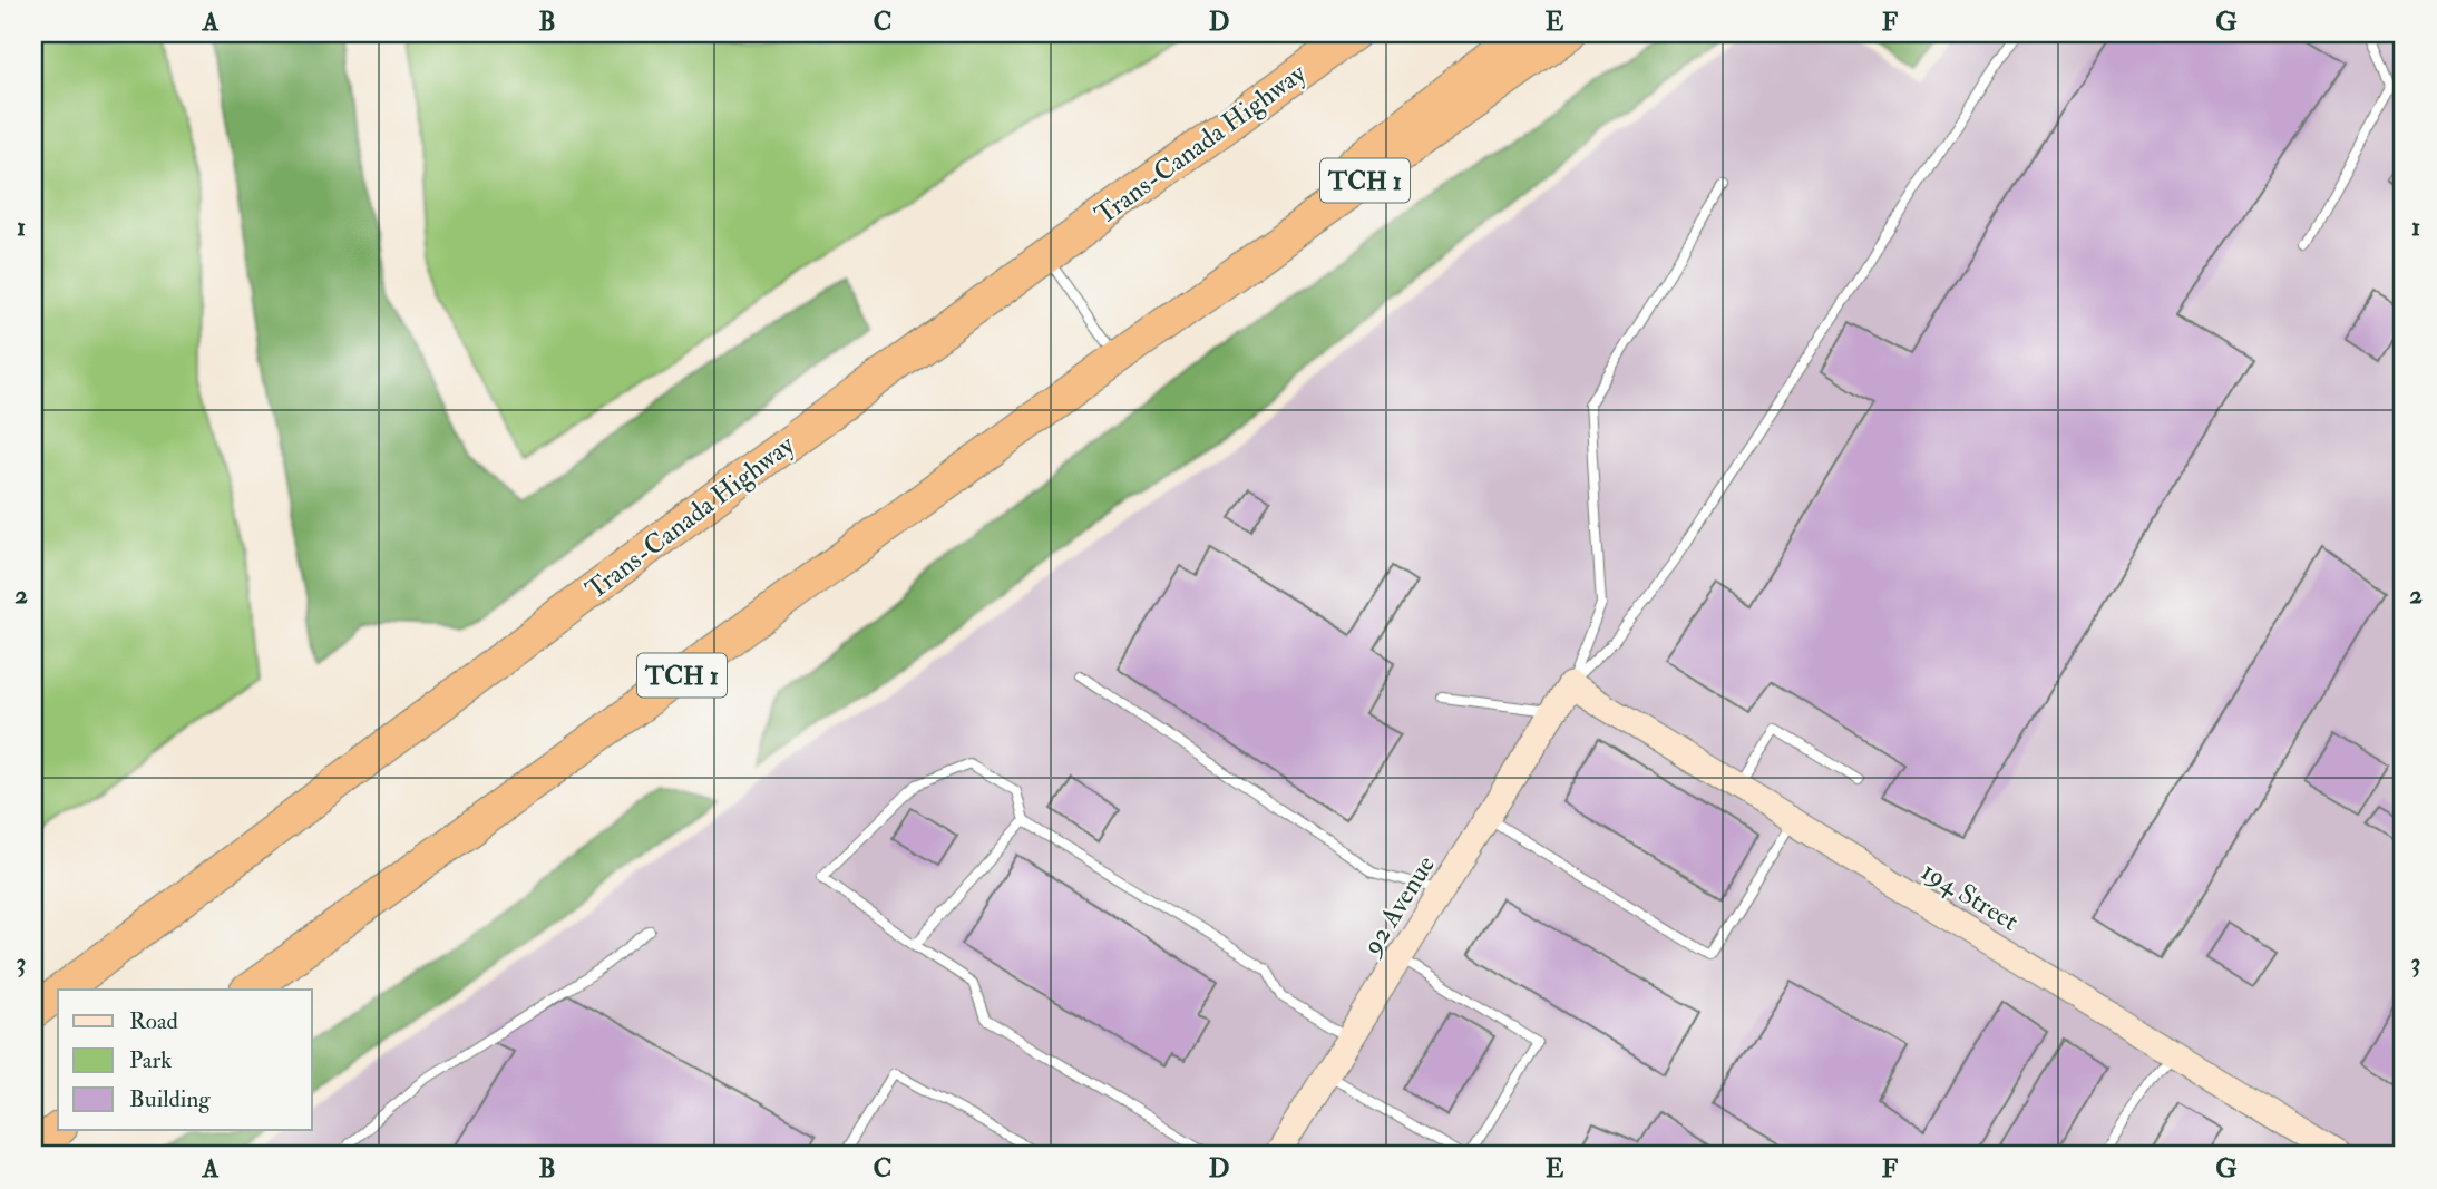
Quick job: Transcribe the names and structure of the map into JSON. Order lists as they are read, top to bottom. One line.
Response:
{"streets":{"highway":["Trans-Canada Highway","TCH 1"],"street":["194 Street","92 Avenue"]},"crossings":[["194 Street","92 Avenue"]],"legend":["Road","Park","Building"],"grid":{"columns":["A","B","C","D","E","F","G"],"rows":["1","2","3"]}}
